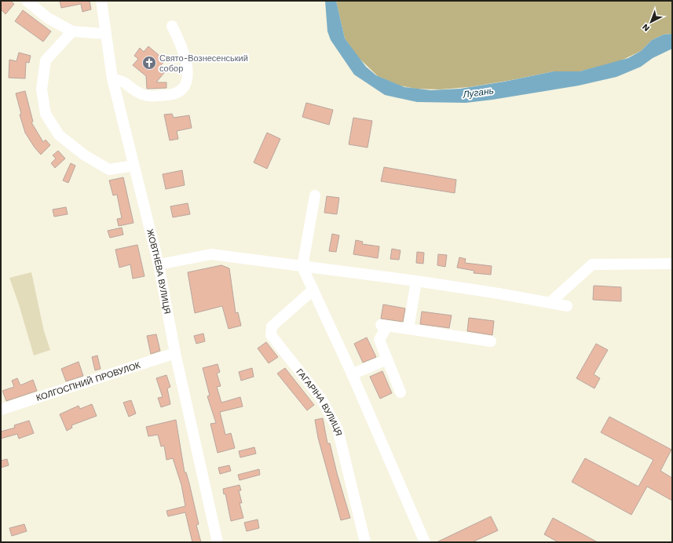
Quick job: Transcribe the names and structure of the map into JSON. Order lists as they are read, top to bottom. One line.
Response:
{"streets":{"street":["ЖОВТНЕВА ВУЛИЦЯ","КОЛГОСПНИЙ ПРОВУЛОК","ГАГАРІНА ВУЛИЦЯ"]},"crossings":[["ЖОВТНЕВА ВУЛИЦЯ","КОЛГОСПНИЙ ПРОВУЛОК"]],"water":["Лугань"],"places":{"church":["Свято-Вознесенський собор"]},"north":"bottom left"}
